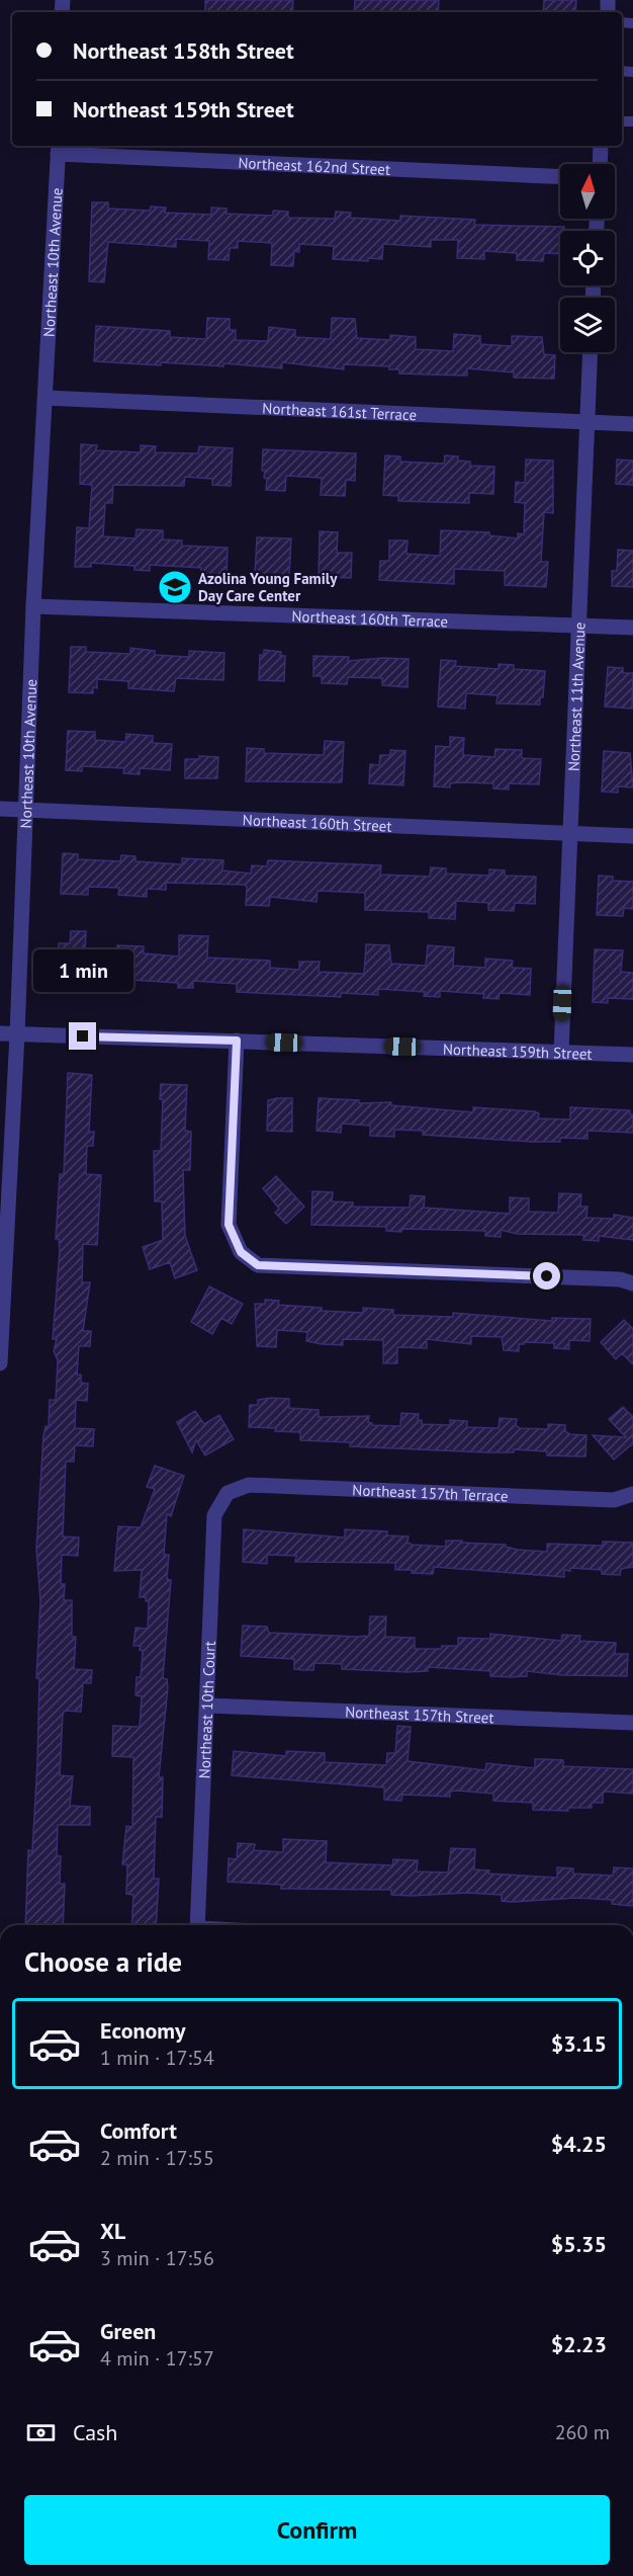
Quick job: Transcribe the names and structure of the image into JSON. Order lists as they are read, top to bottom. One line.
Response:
{"streets":{"street":["Northeast 162nd Street","Northeast 10th Avenue","Northeast 161st Terrace","Northeast 160th Terrace","Northeast 11th Avenue","Northeast 160th Street","Northeast 159th Street","Northeast 157th Terrace","Northeast 10th Court","Northeast 157th Street"]},"crossings":[["Northeast 162nd Street","Northeast 10th Avenue"],["Northeast 10th Avenue","Northeast 161st Terrace"],["Northeast 10th Avenue","Northeast 160th Terrace"],["Northeast 10th Avenue","Northeast 160th Street"],["Northeast 10th Avenue","Northeast 159th Street"],["Northeast 161st Terrace","Northeast 11th Avenue"],["Northeast 160th Terrace","Northeast 11th Avenue"],["Northeast 11th Avenue","Northeast 160th Street"],["Northeast 11th Avenue","Northeast 159th Street"],["Northeast 157th Terrace","Northeast 10th Court"],["Northeast 10th Court","Northeast 157th Street"]],"places":{"school or university":["Azolina Young Family Day Care Center"]},"north":"top","page":{"banner":["Northeast 158th Street","Northeast 159th Street"],"bubble":"1 min","heading":"Choose a ride","list":[{"name":"Economy","note":"1 min · 17:54","value":"$3.15"},{"name":"Comfort","note":"2 min · 17:55","value":"$4.25"},{"name":"XL","note":"3 min · 17:56","value":"$5.35"},{"name":"Green","note":"4 min · 17:57","value":"$2.23"}],"pay":["Cash","260 m"],"buttons":"Confirm"}}
